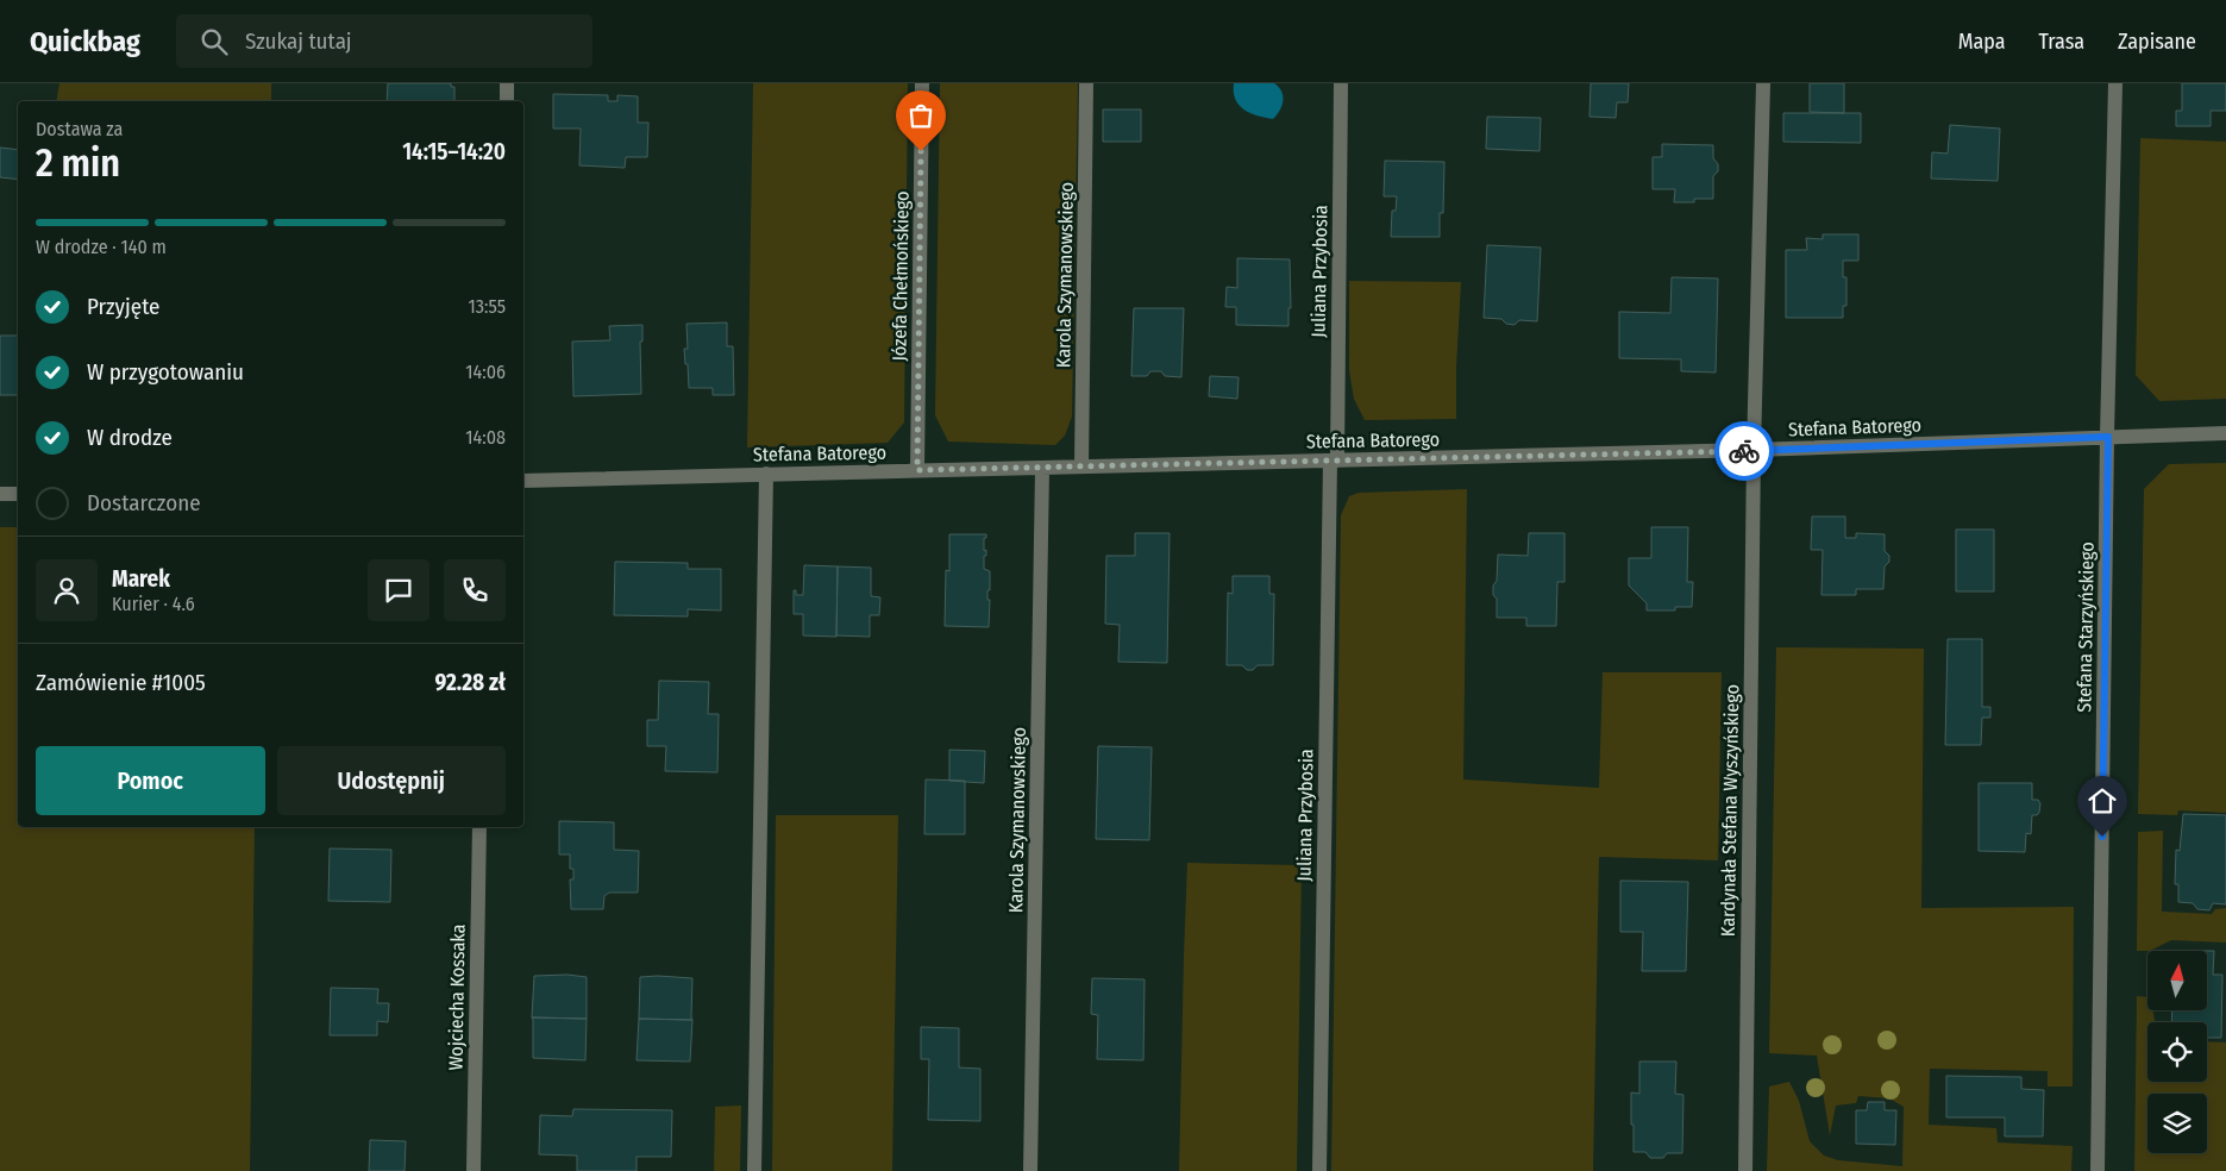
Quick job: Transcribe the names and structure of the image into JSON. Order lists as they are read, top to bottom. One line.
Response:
{"streets":{"street":["Juliana Przybosia","Karola Szymanowskiego","Józefa Chełmońskiego","Stefana Batorego","Stefana Starzyńskiego","Kardynała Stefana Wyszyńskiego","Wojciecha Kossaka"]},"crossings":[["Juliana Przybosia","Stefana Batorego"],["Karola Szymanowskiego","Stefana Batorego"],["Józefa Chełmońskiego","Stefana Batorego"],["Stefana Batorego","Stefana Starzyńskiego"],["Stefana Batorego","Kardynała Stefana Wyszyńskiego"]],"north":"top","page":{"header":"Quickbag","search":"Szukaj tutaj","nav":["Mapa","Trasa","Zapisane"],"heading":["2 min","Dostawa za","14:15–14:20"],"panel":["Marek","Kurier · 4.6","Zamówienie #1005","92.28 zł"],"bar":"W drodze · 140 m","list":[["Przyjęte","13:55"],["W przygotowaniu","14:06"],["W drodze","14:08"],"Dostarczone"],"buttons":["Pomoc","Udostępnij"]}}
